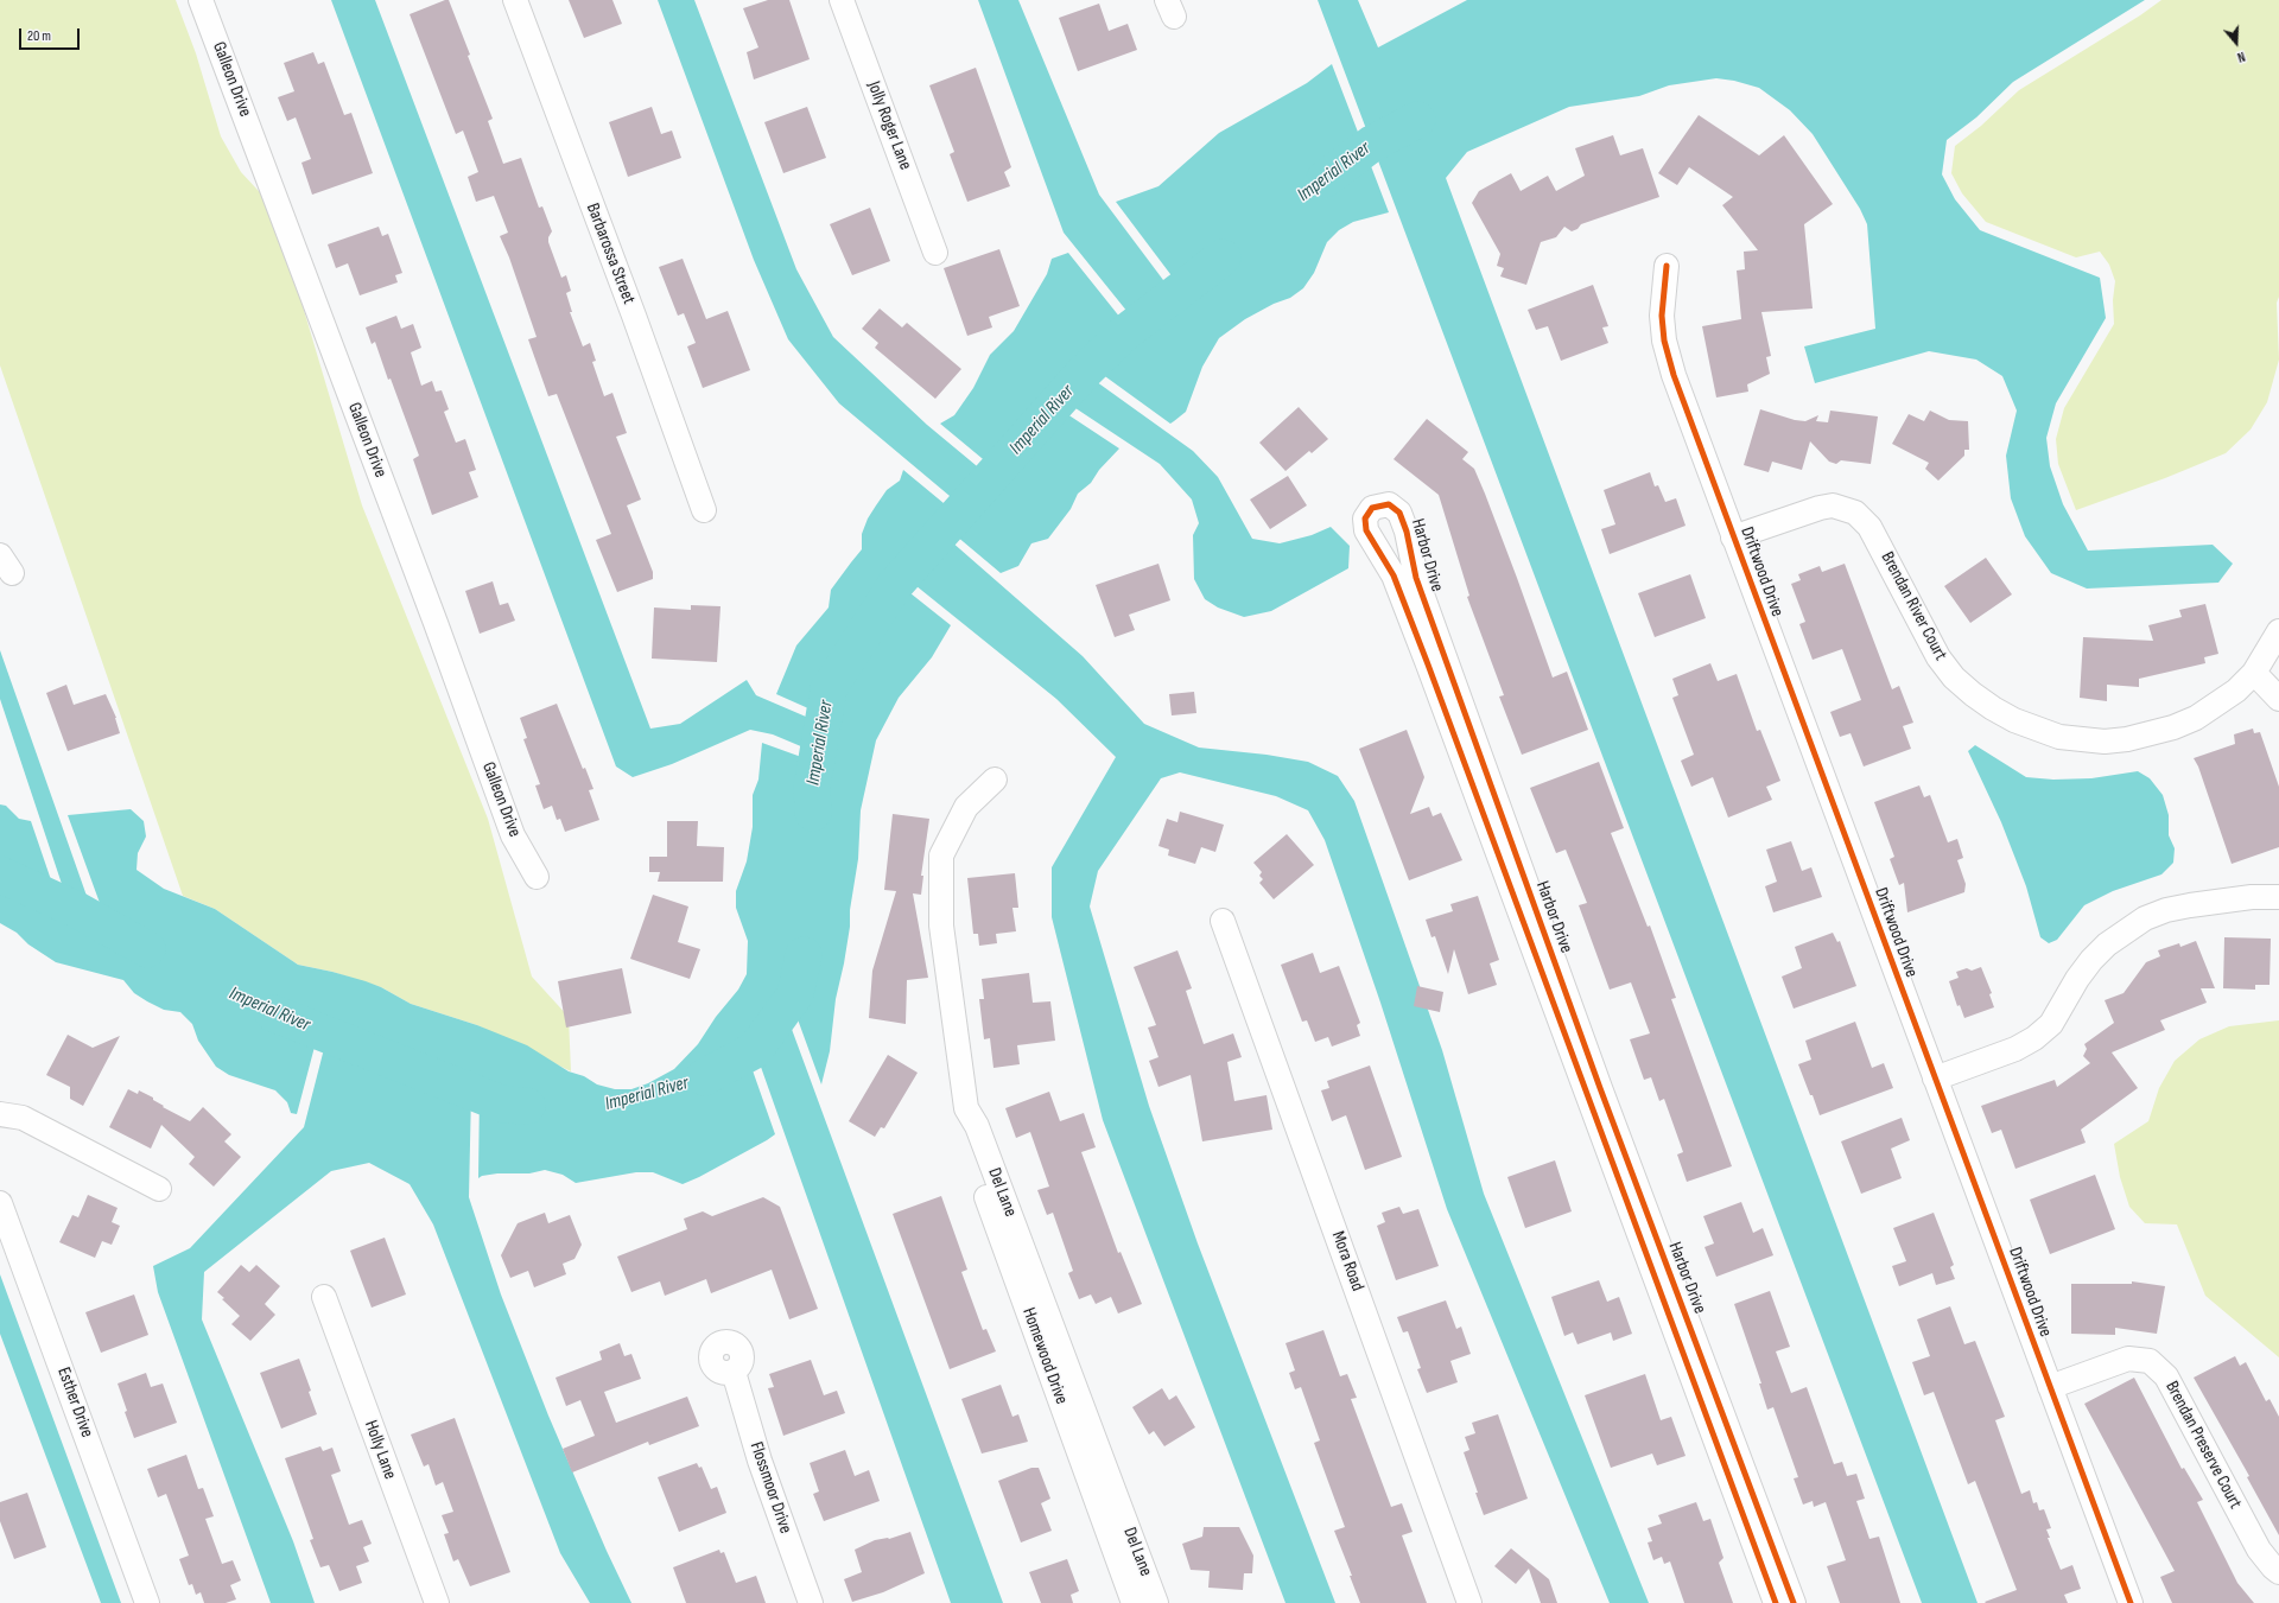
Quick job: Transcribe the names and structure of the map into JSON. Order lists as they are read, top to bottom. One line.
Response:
{"streets":{"street":["Galleon Drive","Jolly Roger Lane","Barbarossa Street","Harbor Drive","Driftwood Drive","Brendan River Court","Del Lane","Mora Road","Homewood Drive","Esther Drive","Brendan Preserve Court","Holly Lane","Flossmoor Drive"]},"crossings":[["Driftwood Drive","Brendan River Court"],["Driftwood Drive","Brendan Preserve Court"],["Del Lane","Homewood Drive"]],"water":["Imperial River"],"scale_bar":"20 m","north":"bottom"}
